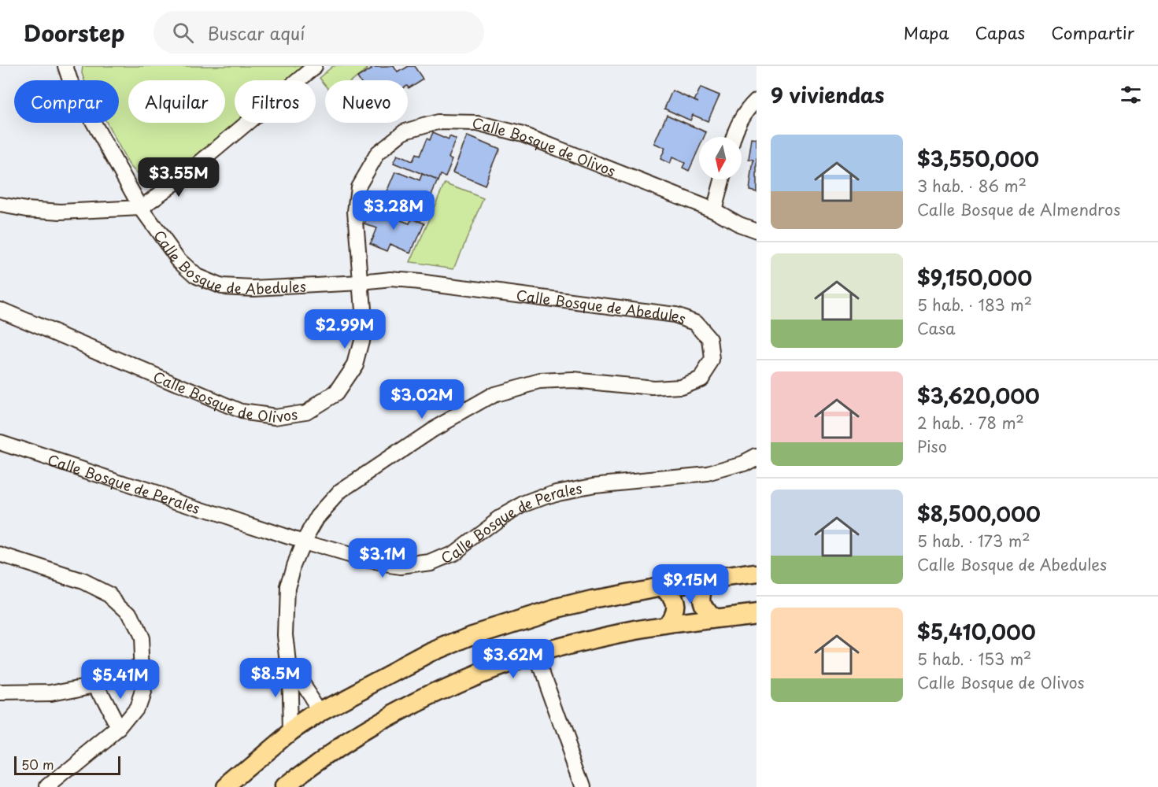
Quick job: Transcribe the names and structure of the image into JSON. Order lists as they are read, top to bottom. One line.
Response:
{"streets":{"street":["Calle Bosque de Olivos","Calle Bosque de Abedules","Calle Bosque de Perales"]},"crossings":[["Calle Bosque de Olivos","Calle Bosque de Abedules"],["Calle Bosque de Abedules","Calle Bosque de Perales"]],"scale_bar":"50 m","north":"bottom","page":{"header":"Doorstep","search":"Buscar aquí","nav":["Mapa","Capas","Compartir"],"heading":"9 viviendas","chip":["Comprar","Alquilar","Filtros","Nuevo"],"list":[{"name":"$3,550,000","note":"3 hab. · 86 m² · Calle Bosque de Almendros"},{"name":"$9,150,000","note":"5 hab. · 183 m² · Casa"},{"name":"$3,620,000","note":"2 hab. · 78 m² · Piso"},{"name":"$8,500,000","note":"5 hab. · 173 m² · Calle Bosque de Abedules"},{"name":"$5,410,000","note":"5 hab. · 153 m² · Calle Bosque de Olivos"}],"price":["$3.55M","$3.28M","$2.99M","$3.02M","$3.1M","$9.15M","$3.62M","$8.5M","$5.41M"],"scale":"50 m"}}
